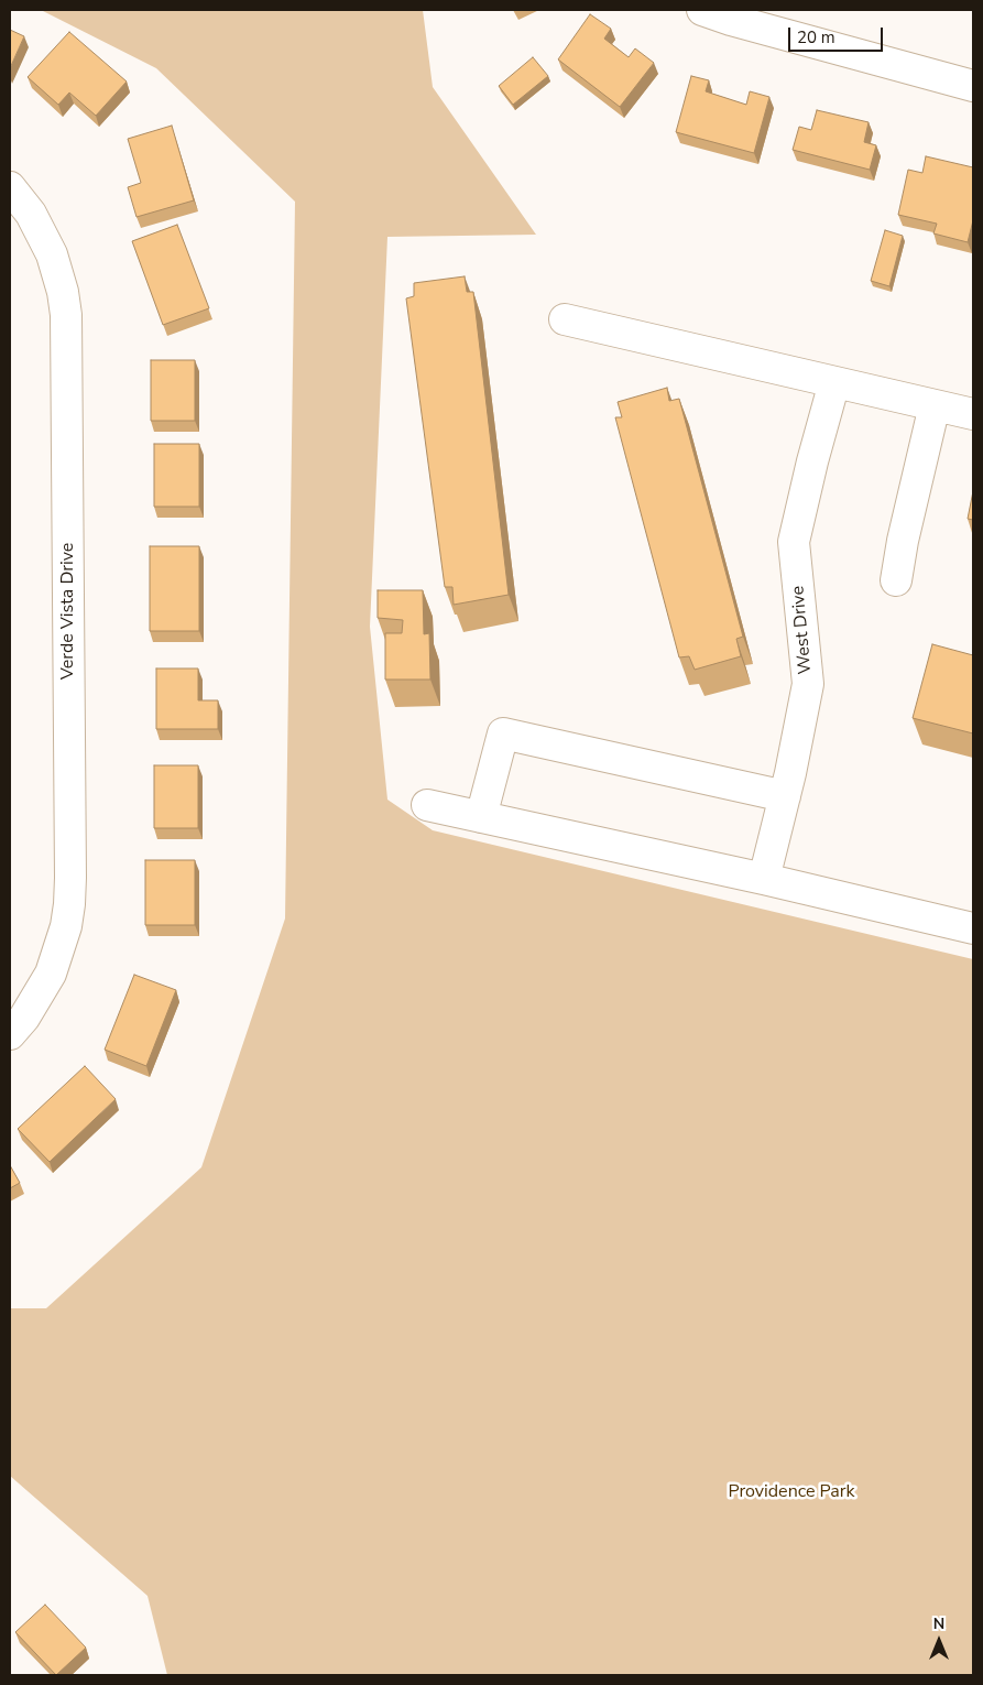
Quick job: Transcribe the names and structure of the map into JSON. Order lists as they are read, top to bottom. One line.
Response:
{"streets":{"street":["Verde Vista Drive","West Drive"]},"parks":["Providence Park"],"scale_bar":"20 m","north":"top"}
